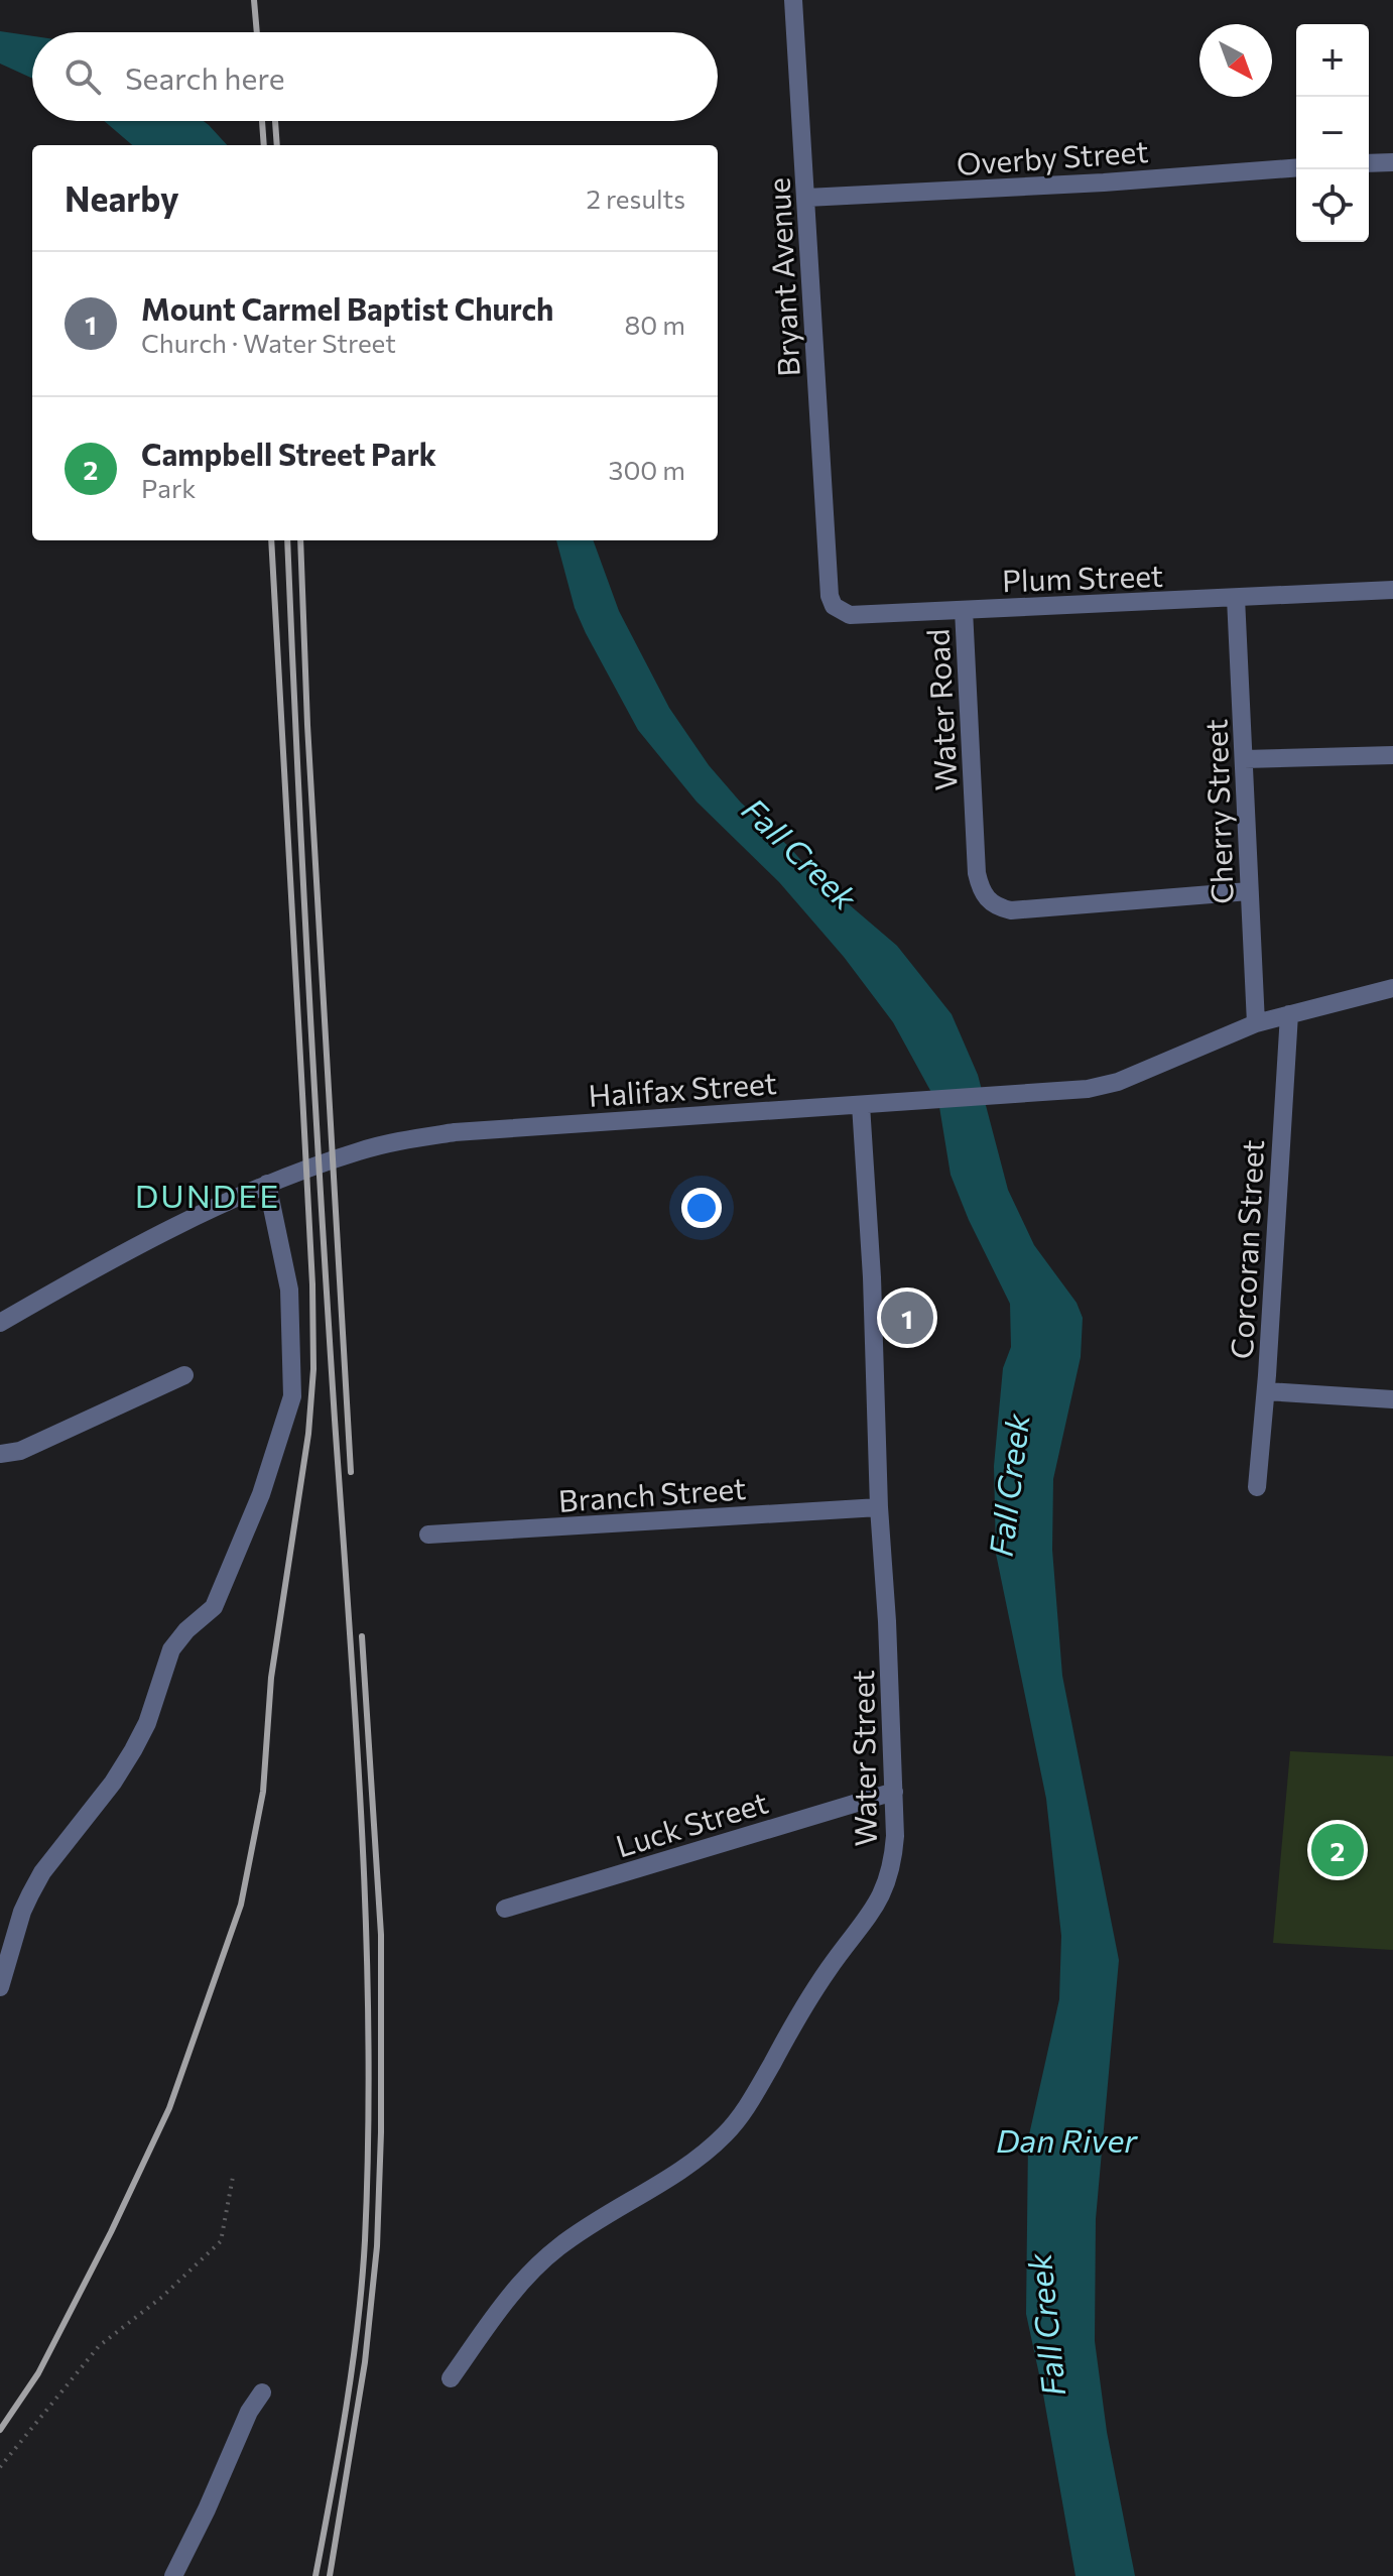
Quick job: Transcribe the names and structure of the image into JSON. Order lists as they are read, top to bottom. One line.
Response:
{"streets":{"street":["Overby Street","Bryant Avenue","Plum Street","Water Road","Cherry Street","Halifax Street","Corcoran Street","Branch Street","Water Street","Luck Street"]},"crossings":[["Overby Street","Bryant Avenue"],["Bryant Avenue","Plum Street"],["Plum Street","Water Road"],["Plum Street","Cherry Street"],["Water Road","Cherry Street"],["Cherry Street","Halifax Street"],["Halifax Street","Corcoran Street"],["Halifax Street","Water Street"],["Branch Street","Water Street"],["Water Street","Luck Street"]],"districts":["DUNDEE"],"water":["Fall Creek","Dan River"],"north":"bottom right","page":{"map_buttons":["+","−"],"search":"Search here","heading":["Nearby","2 results"],"list":[{"mark":"1","name":"Mount Carmel Baptist Church","note":"Church · Water Street","value":"80 m"},{"mark":"2","name":"Campbell Street Park","note":"Park","value":"300 m"}],"pins":["1","2"]}}
